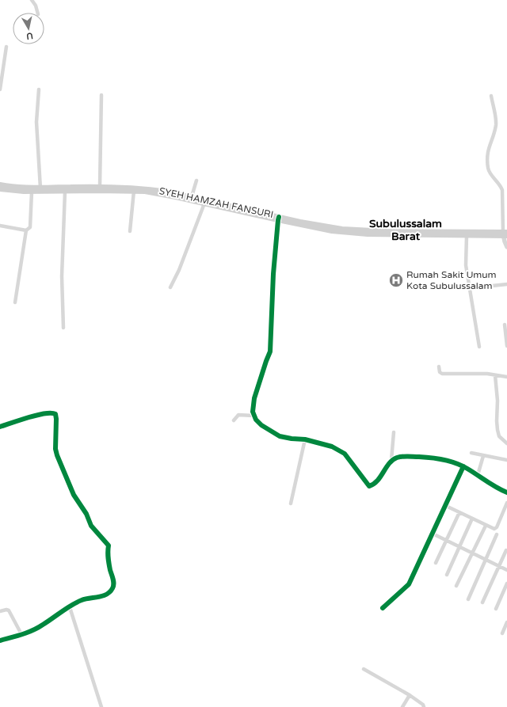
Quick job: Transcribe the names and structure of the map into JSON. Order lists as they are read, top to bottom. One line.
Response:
{"streets":{"main road":["SYEH HAMZAH FANSURI"]},"districts":["Subulussalam Barat"],"places":{"hospital":["Rumah Sakit Umum Kota Subulussalam"]},"north":"bottom"}
